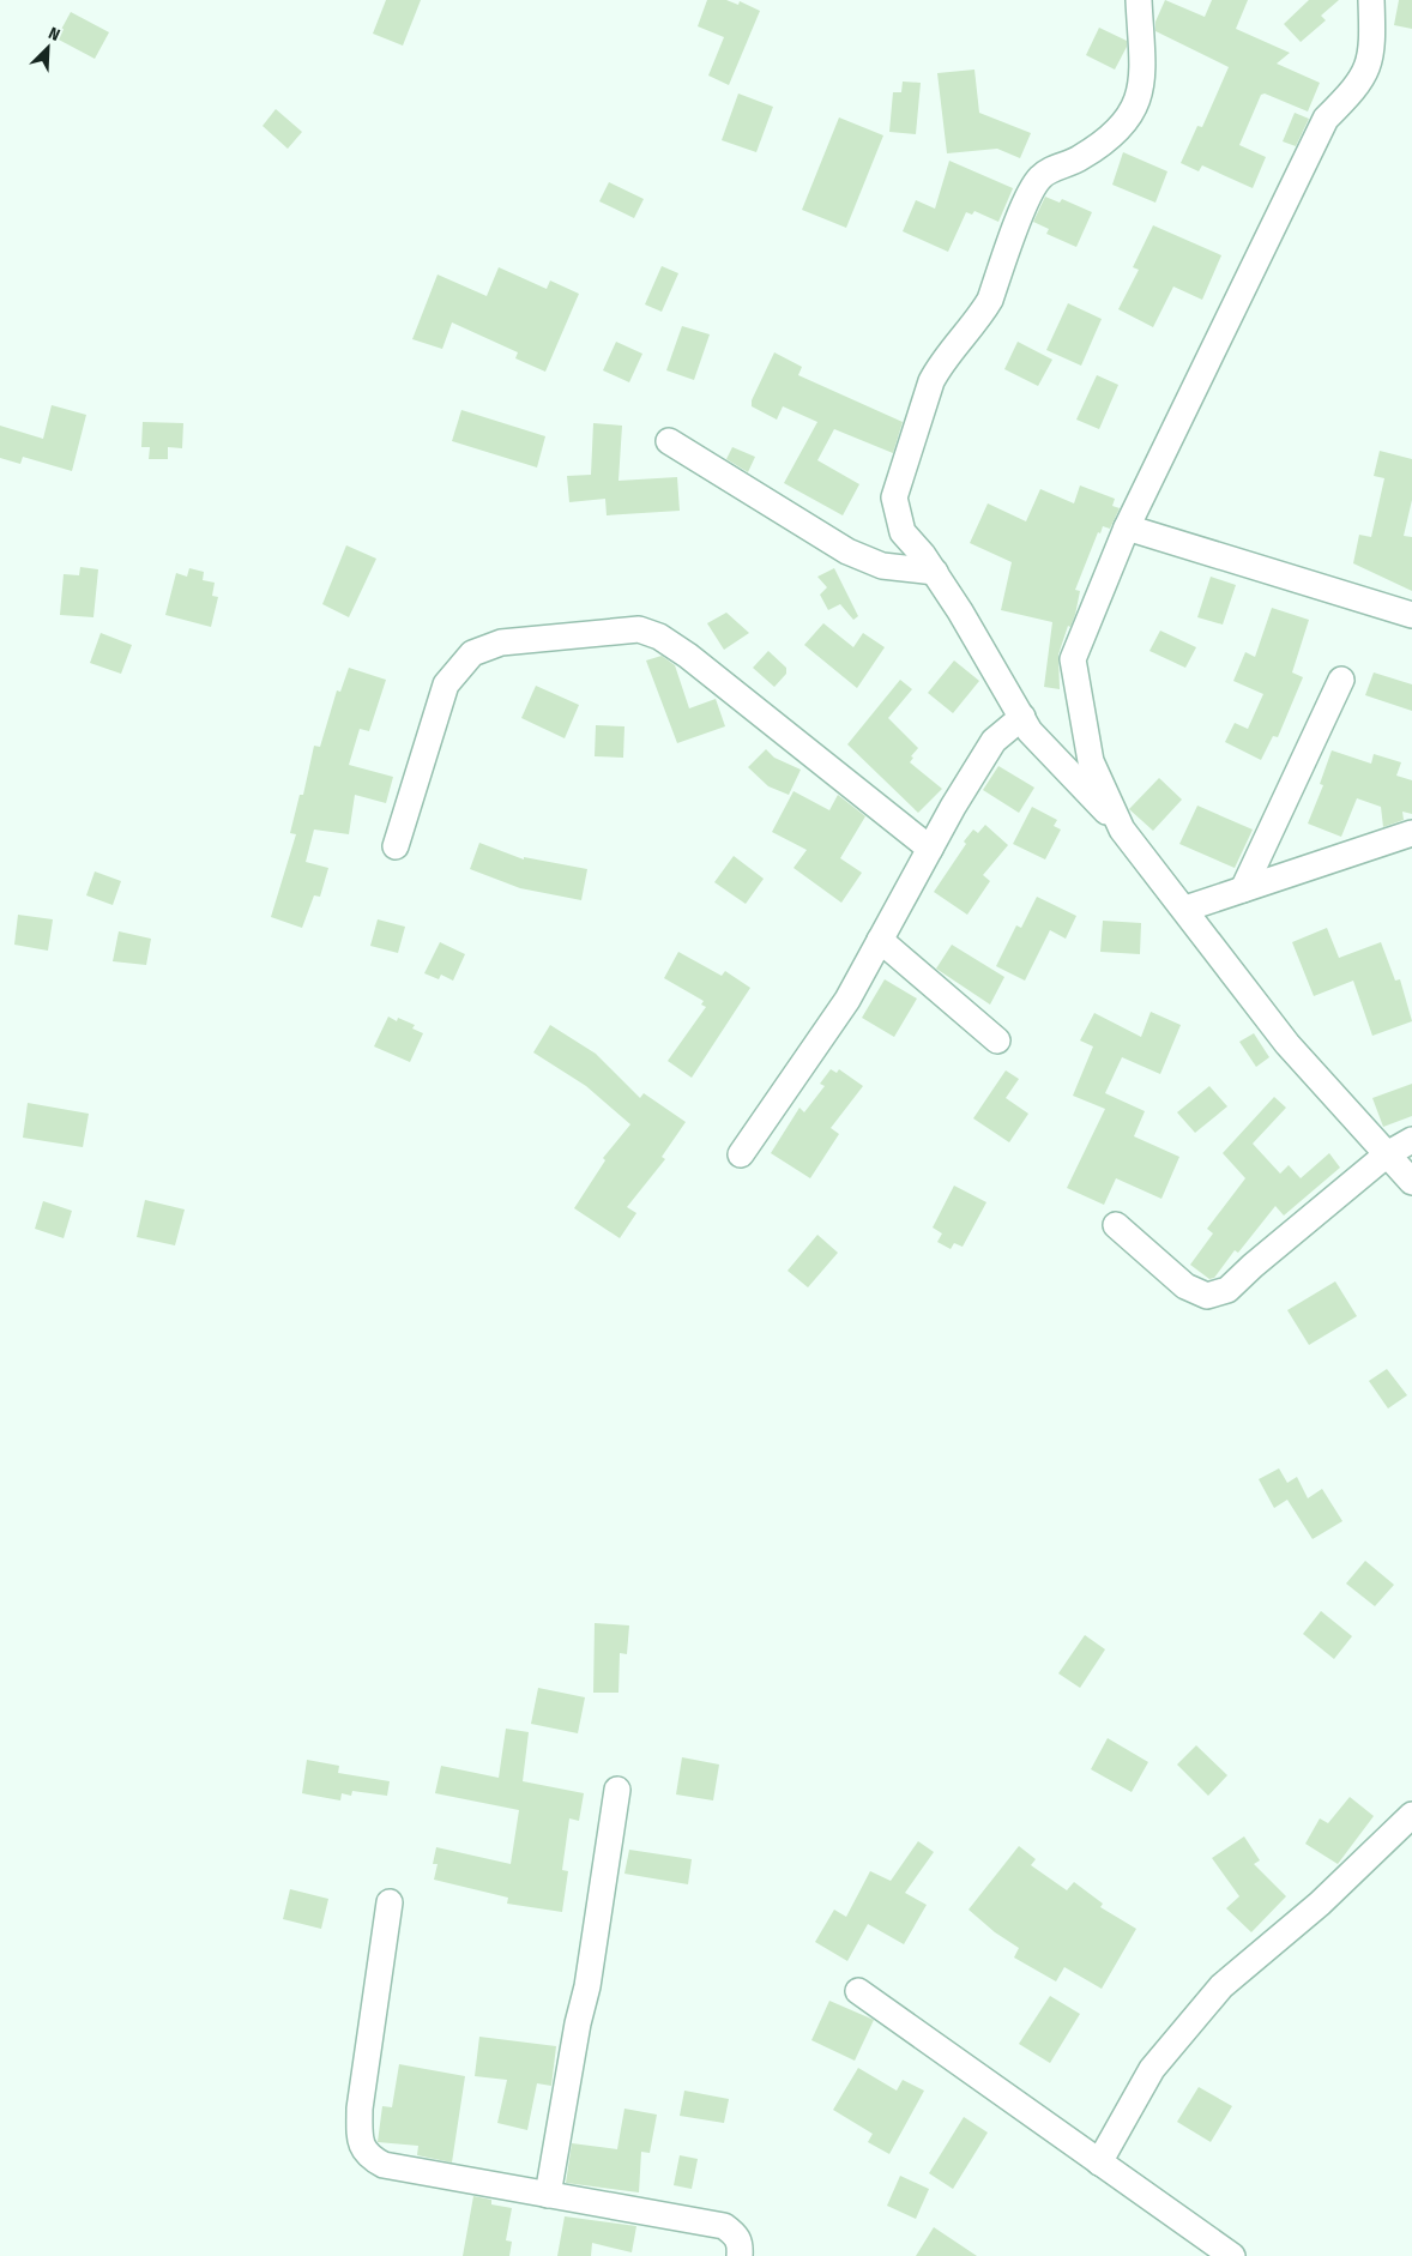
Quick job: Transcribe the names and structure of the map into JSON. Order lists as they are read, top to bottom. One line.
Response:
{"north":"top right"}
